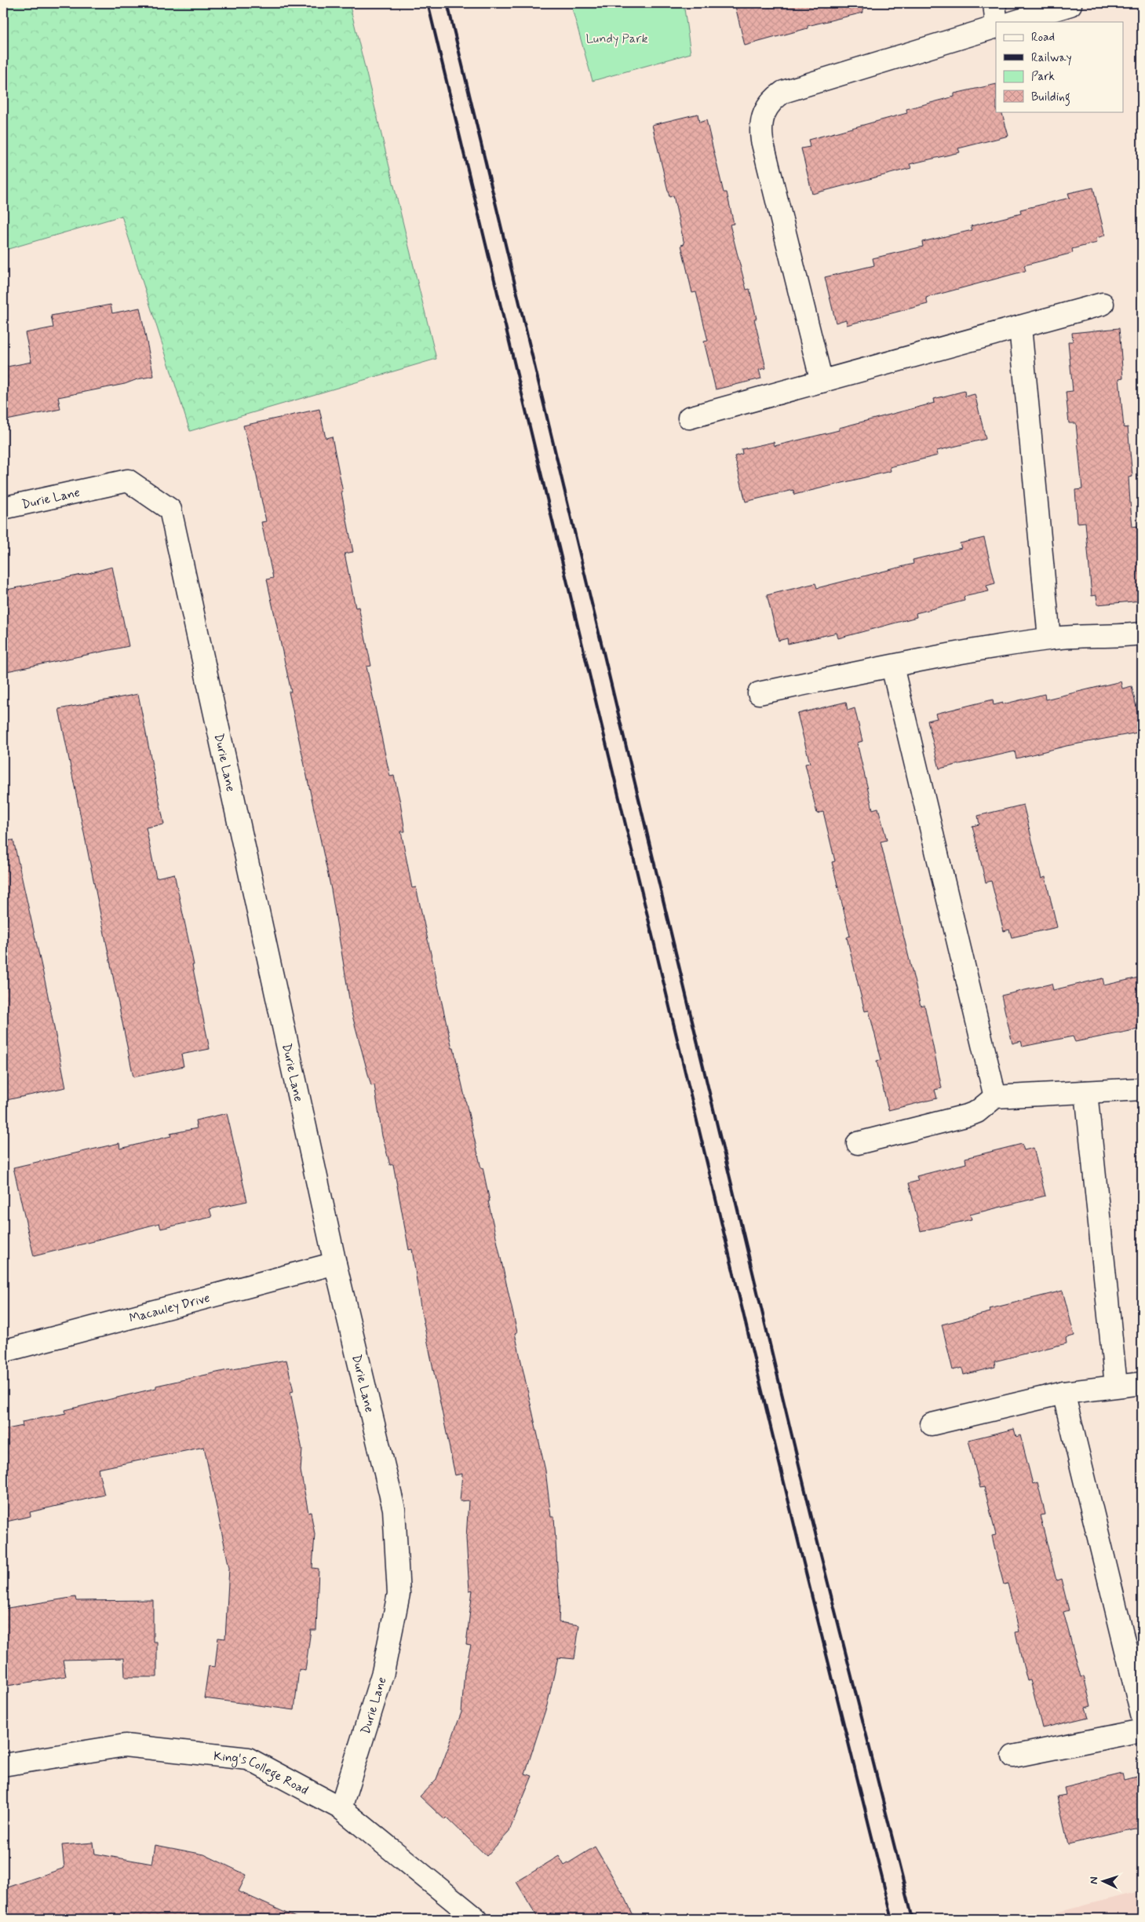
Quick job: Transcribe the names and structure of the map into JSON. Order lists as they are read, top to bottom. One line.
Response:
{"streets":{"street":["Durie Lane","Macauley Drive","King's College Road"]},"crossings":[["Durie Lane","Macauley Drive"],["Durie Lane","King's College Road"]],"parks":["Lundy Park"],"legend":["Road","Railway","Park","Building"],"north":"left"}
